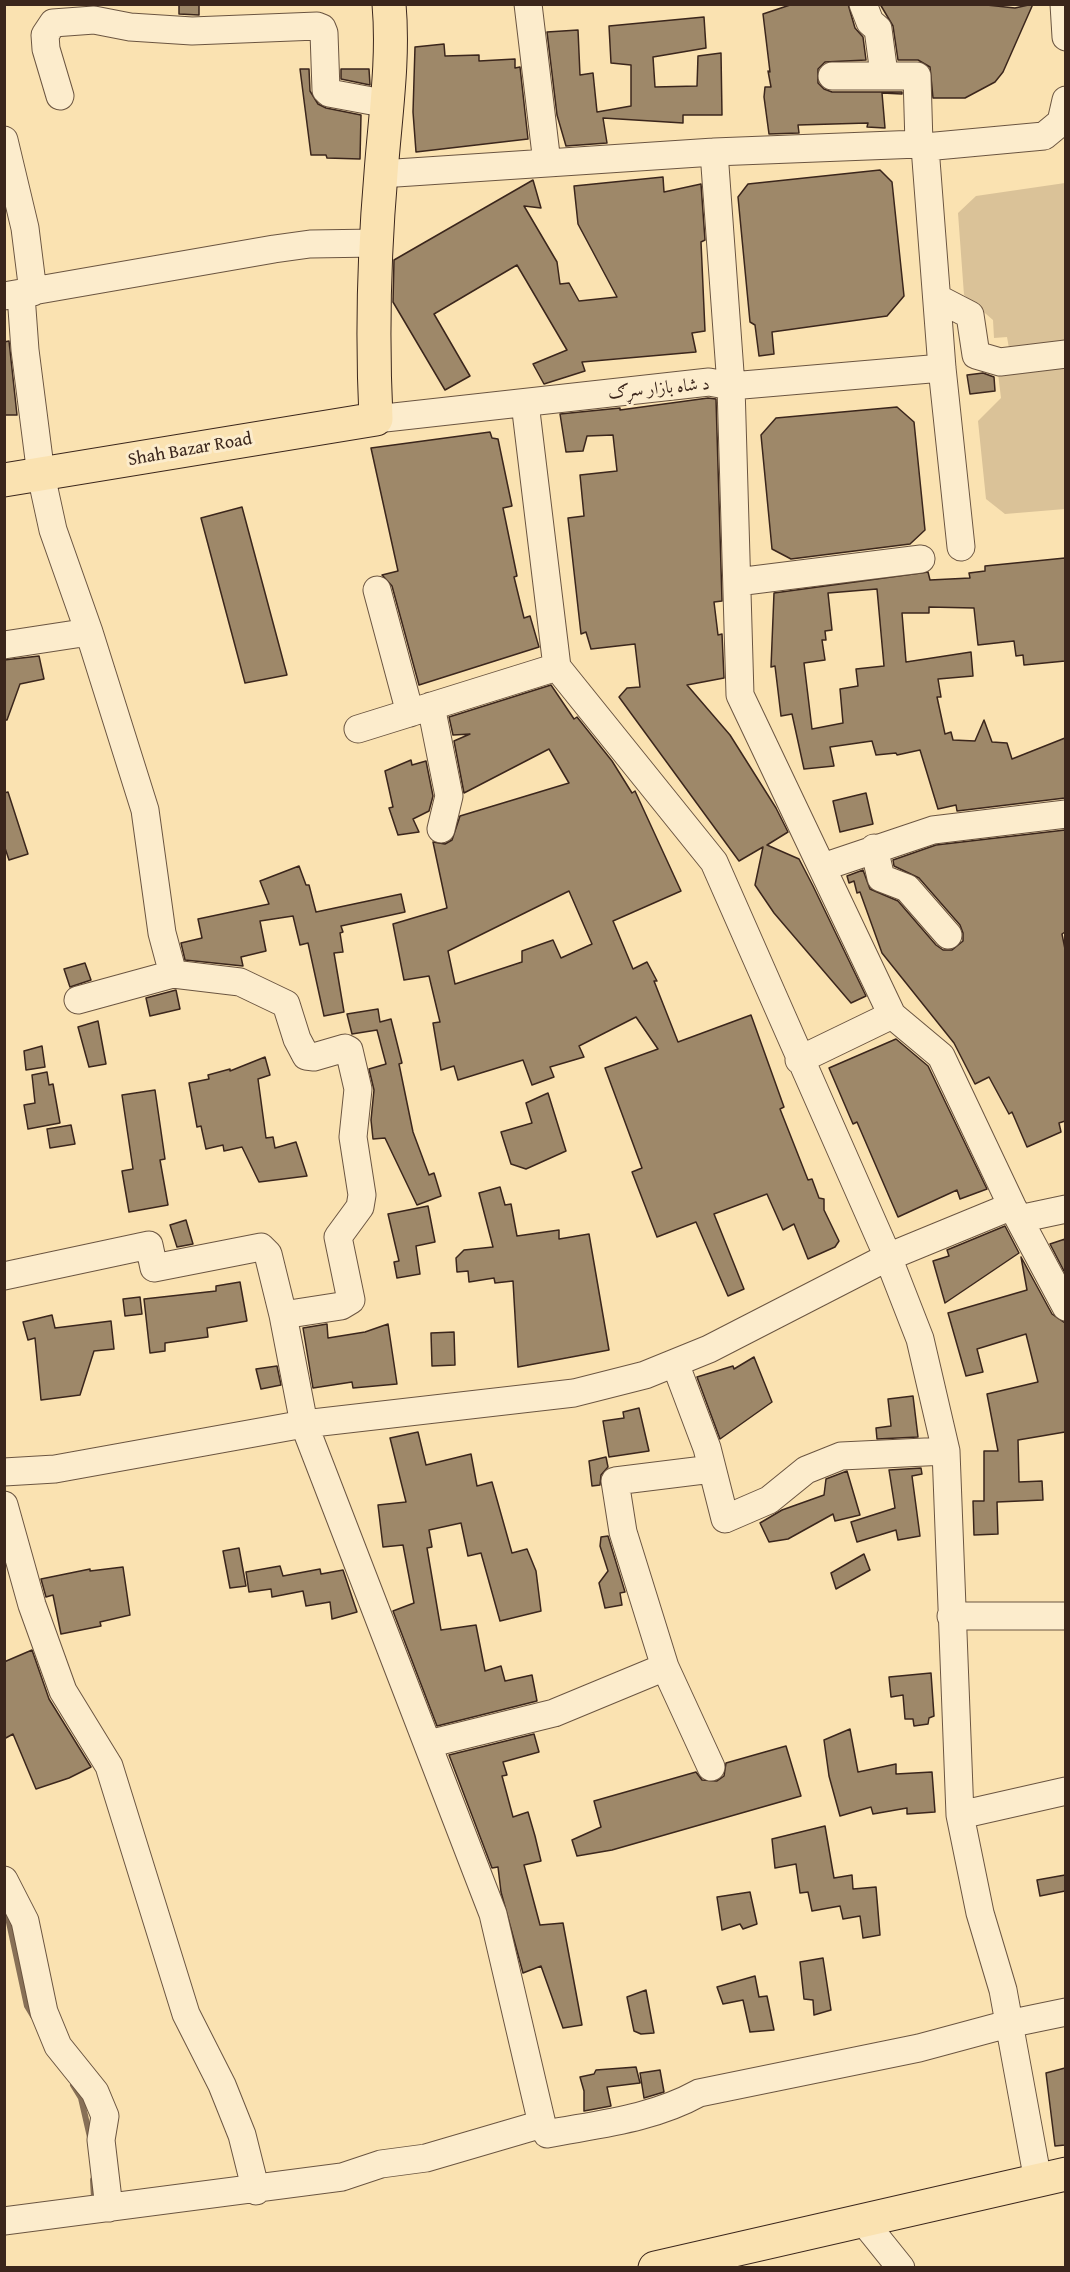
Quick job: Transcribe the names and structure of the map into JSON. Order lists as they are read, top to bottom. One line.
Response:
{"streets":{"main road":["Shah Bazar Road"],"street":["د شاه بازار سړګ"]},"crossings":[["د شاه بازار سړګ","Shah Bazar Road"]]}
